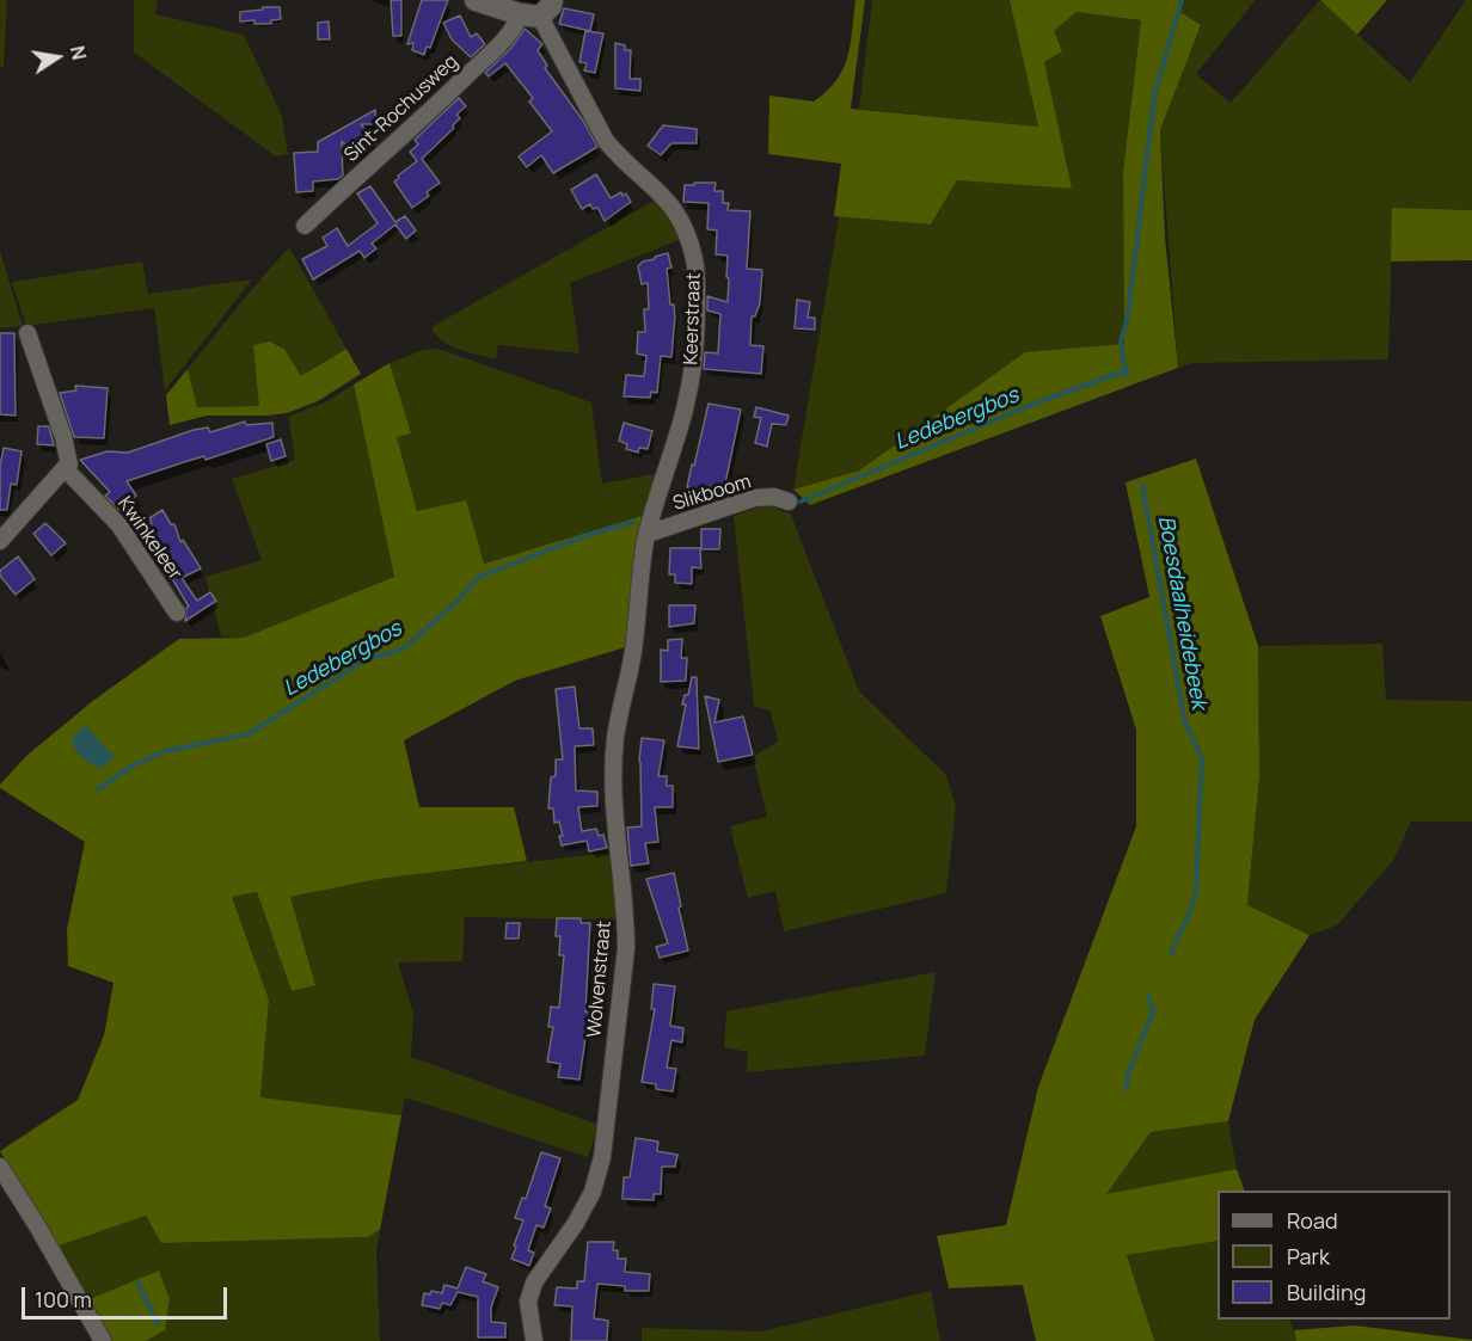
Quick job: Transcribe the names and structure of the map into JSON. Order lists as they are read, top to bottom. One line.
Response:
{"streets":{"street":["Sint-Rochusweg","Keerstraat","Slikboom","Kwinkeleer","Wolvenstraat"]},"crossings":[["Sint-Rochusweg","Keerstraat"],["Keerstraat","Slikboom"],["Keerstraat","Wolvenstraat"]],"water":["Ledebergbos","Boesdaalheidebeek"],"legend":["Road","Park","Building"],"scale_bar":"100 m","north":"right"}
